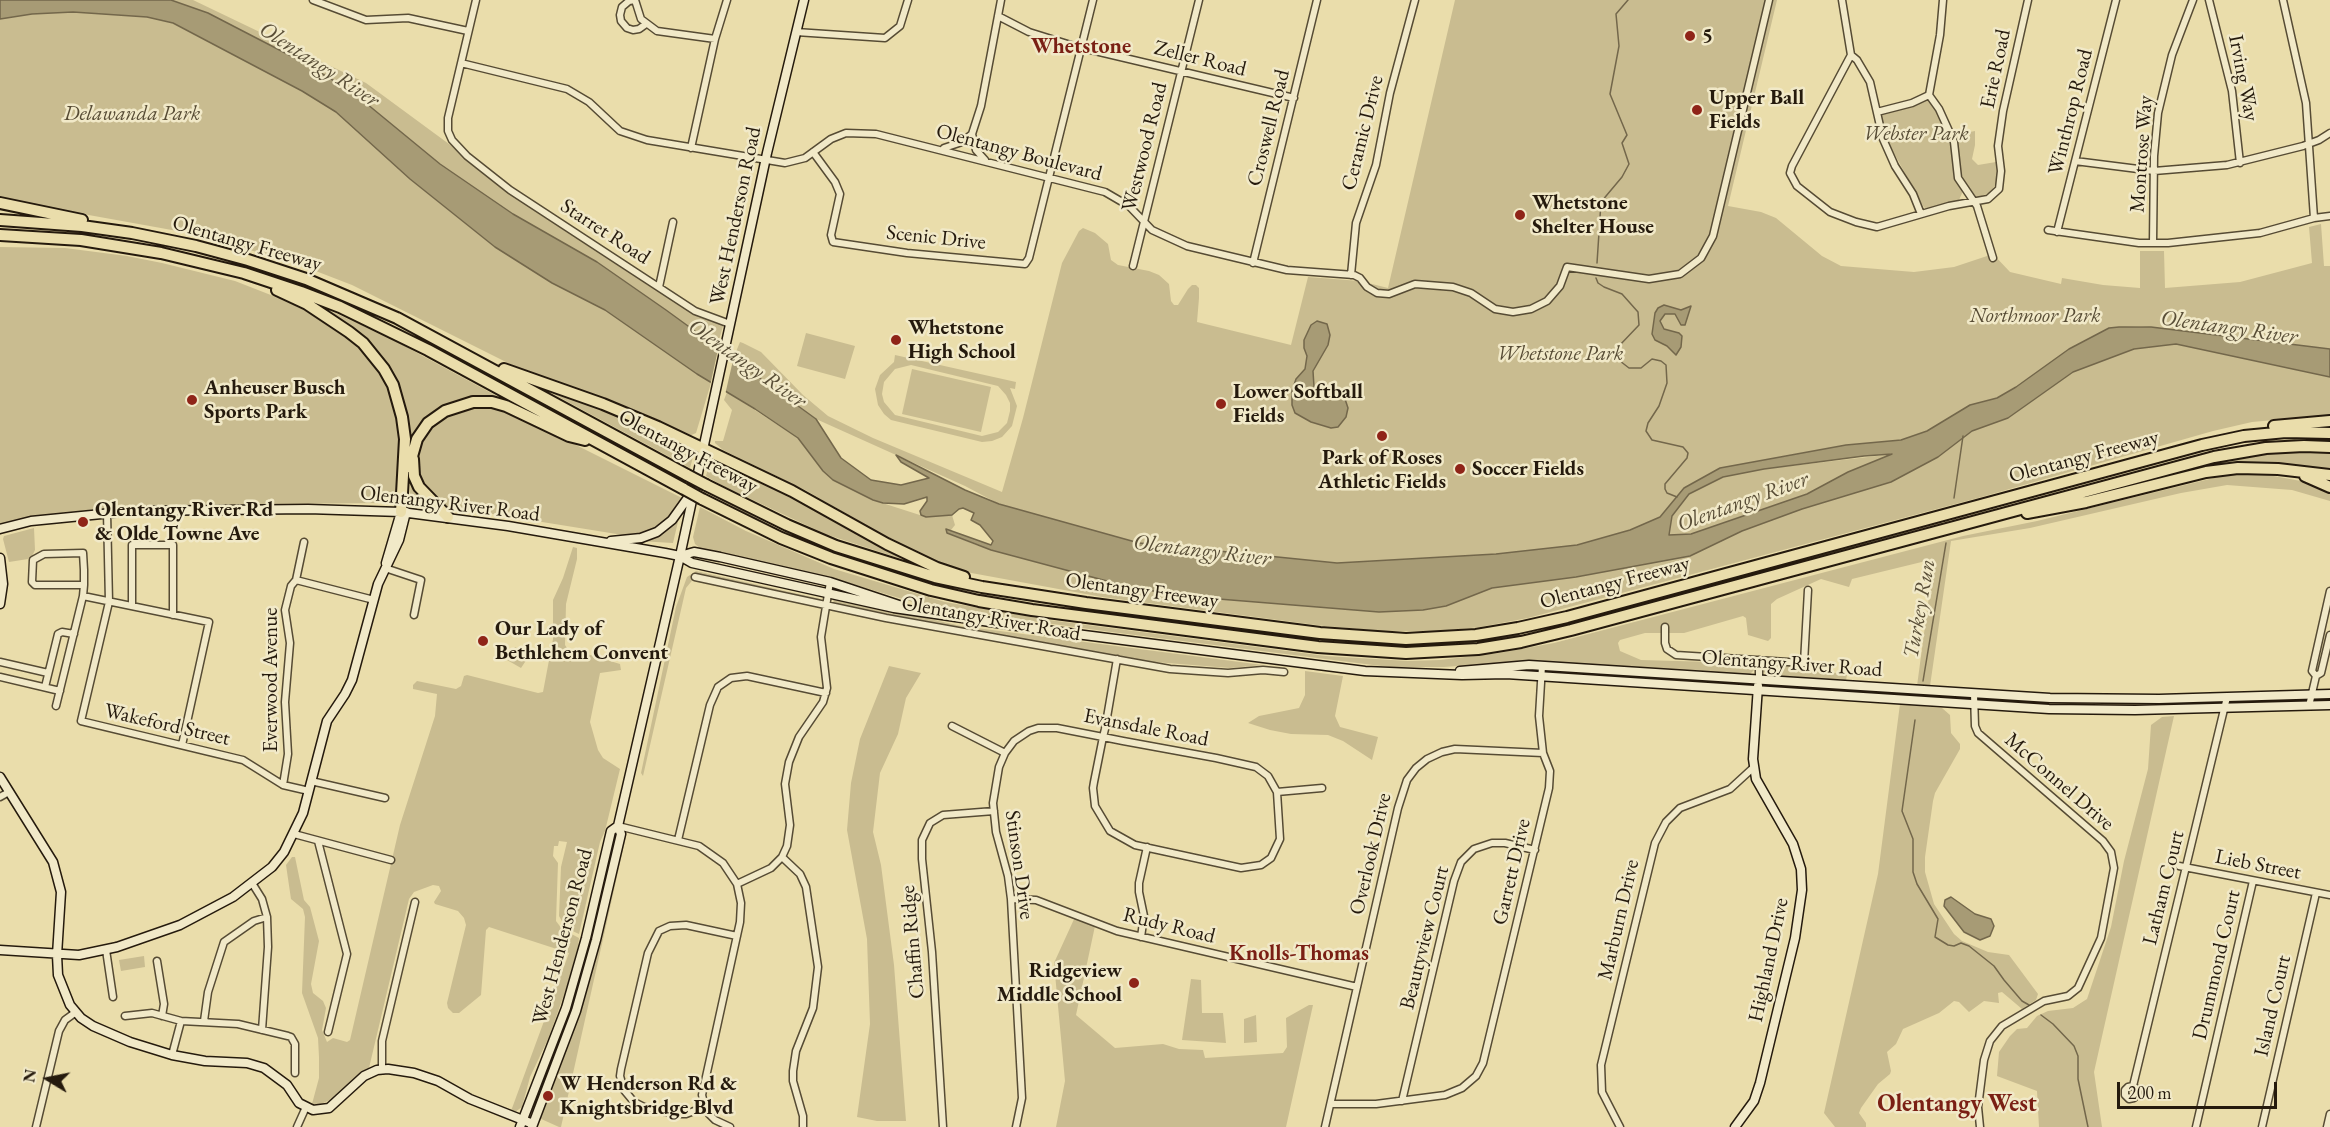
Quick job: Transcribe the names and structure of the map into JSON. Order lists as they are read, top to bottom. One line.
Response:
{"streets":{"highway":["Olentangy Freeway"],"main road":["West Henderson Road","Olentangy River Road","Highland Drive"],"street":["Zeller Road","Erie Road","Irving Way","Winthrop Road","Croswell Road","Ceramic Drive","Westwood Road","Olentangy Boulevard","Montrose Way","Starret Road","Scenic Drive","Everwood Avenue","Wakeford Street","Evansdale Road","McConnel Drive","Overlook Drive","Stinson Drive","Lieb Street","Garrett Drive","Latham Court","Marburn Drive","Rudy Road","Beautyview Court","Chaffin Ridge","Drummond Court","Island Court"]},"crossings":[["Zeller Road","Croswell Road"],["Zeller Road","Westwood Road"],["Croswell Road","Olentangy Boulevard"],["Ceramic Drive","Olentangy Boulevard"],["Westwood Road","Olentangy Boulevard"],["Olentangy Boulevard","West Henderson Road"],["Olentangy Boulevard","Starret Road"],["Olentangy Boulevard","Scenic Drive"],["West Henderson Road","Starret Road"],["West Henderson Road","Olentangy Freeway"],["West Henderson Road","Olentangy River Road"],["Olentangy River Road","McConnel Drive"],["Olentangy River Road","Garrett Drive"],["Olentangy River Road","Latham Court"],["Olentangy River Road","Highland Drive"],["Everwood Avenue","Wakeford Street"],["Evansdale Road","Stinson Drive"],["Overlook Drive","Garrett Drive"],["Overlook Drive","Rudy Road"],["Stinson Drive","Rudy Road"],["Stinson Drive","Chaffin Ridge"],["Lieb Street","Latham Court"],["Lieb Street","Drummond Court"],["Lieb Street","Island Court"],["Garrett Drive","Beautyview Court"],["Marburn Drive","Highland Drive"]],"districts":["Whetstone","Knolls-Thomas","Olentangy West"],"water":["Olentangy River","Turkey Run"],"parks":["Delawanda Park","Webster Park","Northmoor Park","Whetstone Park"],"places":["5","Upper Ball Fields","Whetstone Shelter House","Whetstone High School","Anheuser Busch Sports Park","Lower Softball Fields","Park of Roses Athletic Fields","Soccer Fields","Olentangy River Rd & Olde Towne Ave","Our Lady of Bethlehem Convent","Ridgeview Middle School","W Henderson Rd & Knightsbridge Blvd"],"scale_bar":"200 m","north":"left"}
